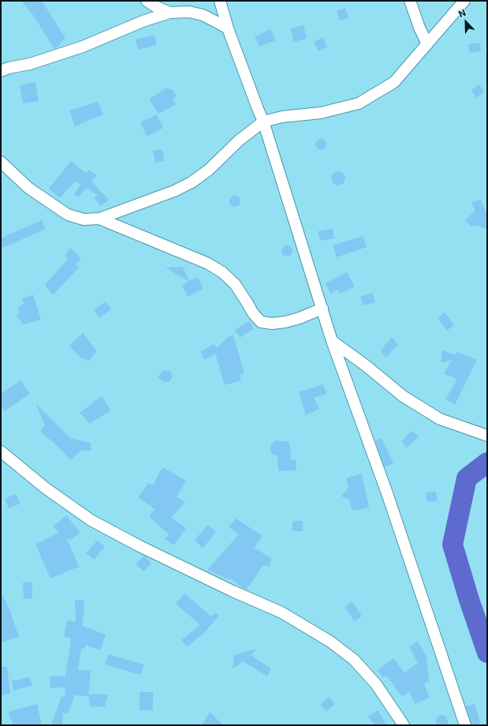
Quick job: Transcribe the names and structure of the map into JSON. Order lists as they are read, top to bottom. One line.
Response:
{"north":"top left"}
